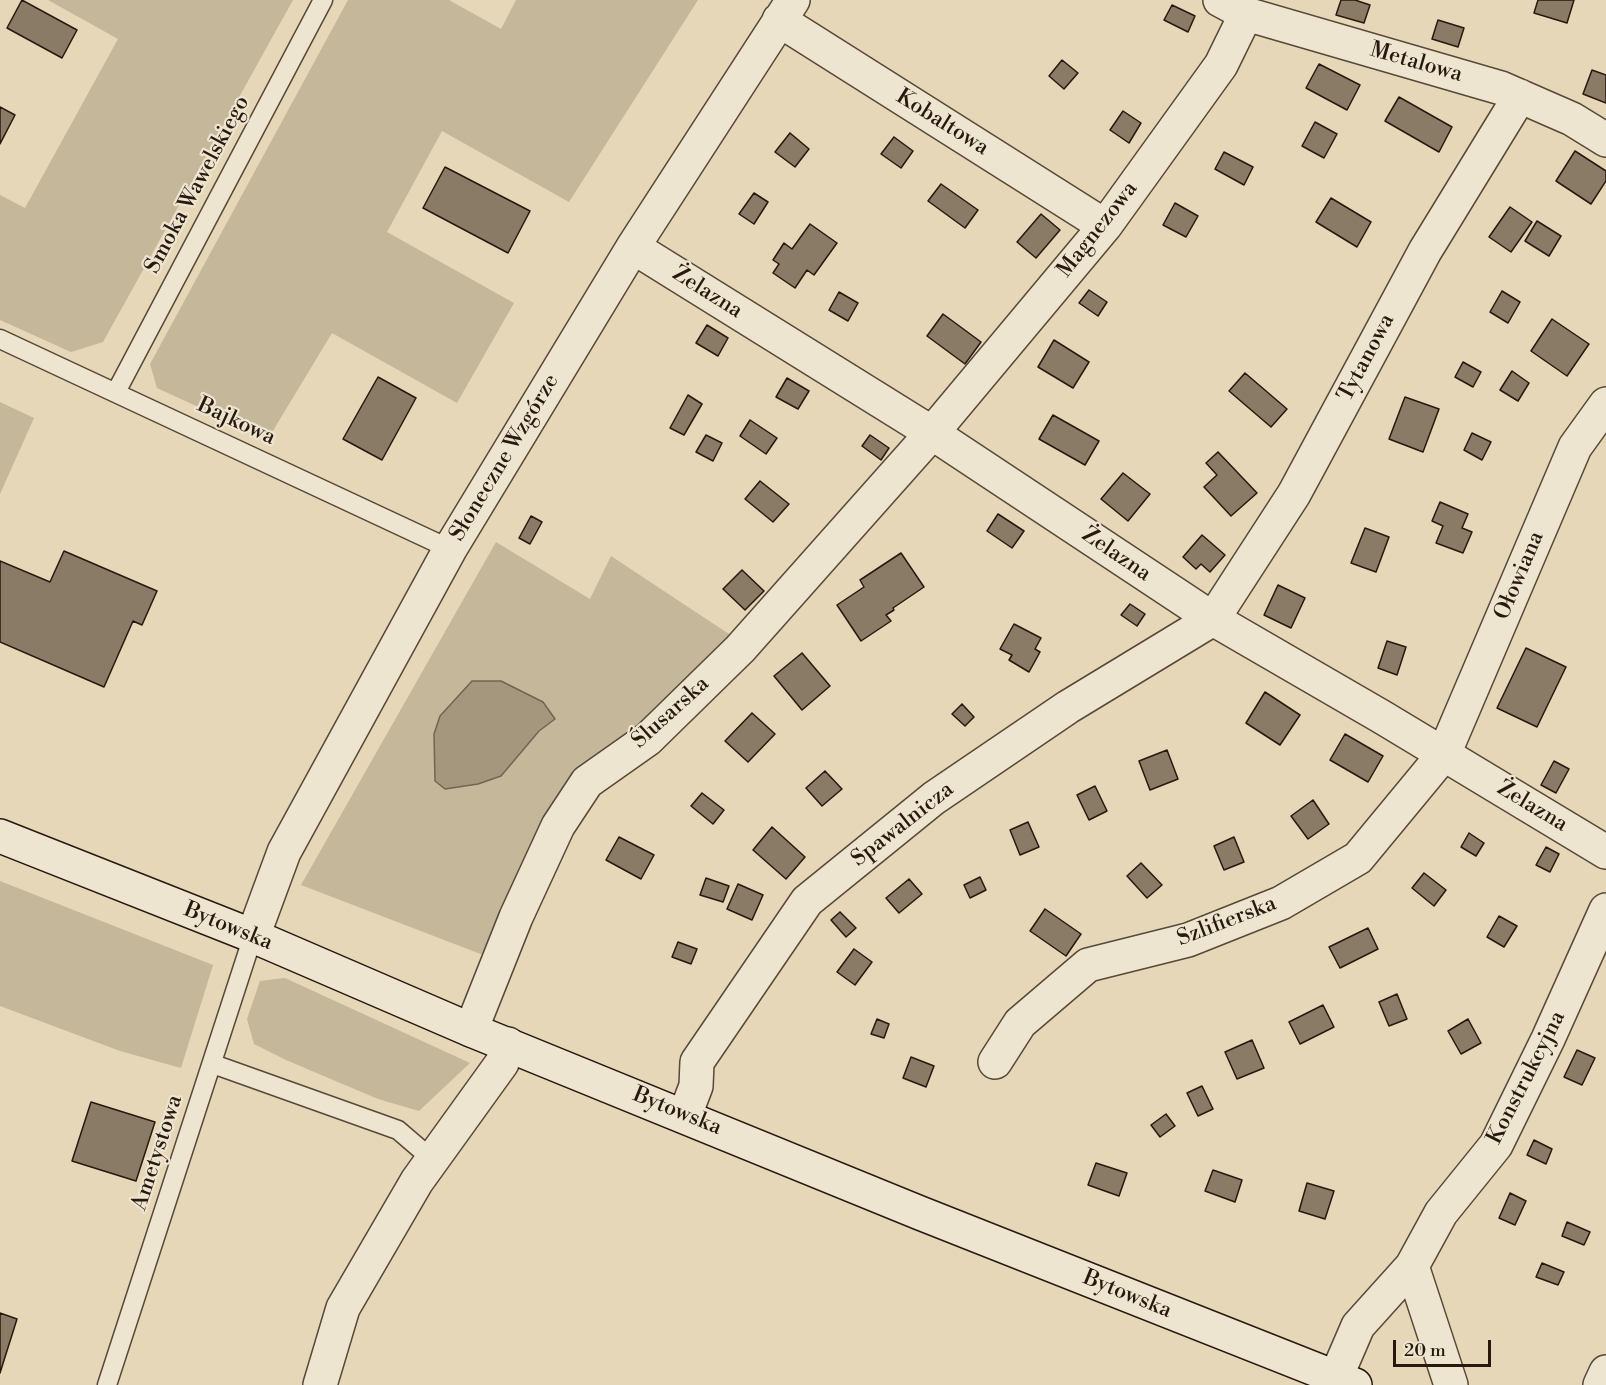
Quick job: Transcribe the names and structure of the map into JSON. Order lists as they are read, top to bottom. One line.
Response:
{"streets":{"street":["Metalowa","Kobaltowa","Magnezowa","Żelazna","Tytanowa","Słoneczne Wzgórze","Ołowiana","Ślusarska","Spawalnicza","Szlifierska","Bytowska","Konstrukcyjna"],"lane":["Smoka Wawelskiego","Bajkowa","Ametystowa"]},"crossings":[["Metalowa","Magnezowa"],["Metalowa","Tytanowa"],["Kobaltowa","Magnezowa"],["Kobaltowa","Słoneczne Wzgórze"],["Smoka Wawelskiego","Bajkowa"],["Magnezowa","Żelazna"],["Magnezowa","Ślusarska"],["Żelazna","Tytanowa"],["Żelazna","Słoneczne Wzgórze"],["Żelazna","Ołowiana"],["Żelazna","Ślusarska"],["Żelazna","Spawalnicza"],["Żelazna","Szlifierska"],["Tytanowa","Spawalnicza"],["Bajkowa","Słoneczne Wzgórze"],["Słoneczne Wzgórze","Bytowska"],["Słoneczne Wzgórze","Ametystowa"],["Ołowiana","Szlifierska"],["Ślusarska","Bytowska"],["Spawalnicza","Bytowska"],["Bytowska","Konstrukcyjna"],["Bytowska","Ametystowa"]],"scale_bar":"20 m"}
